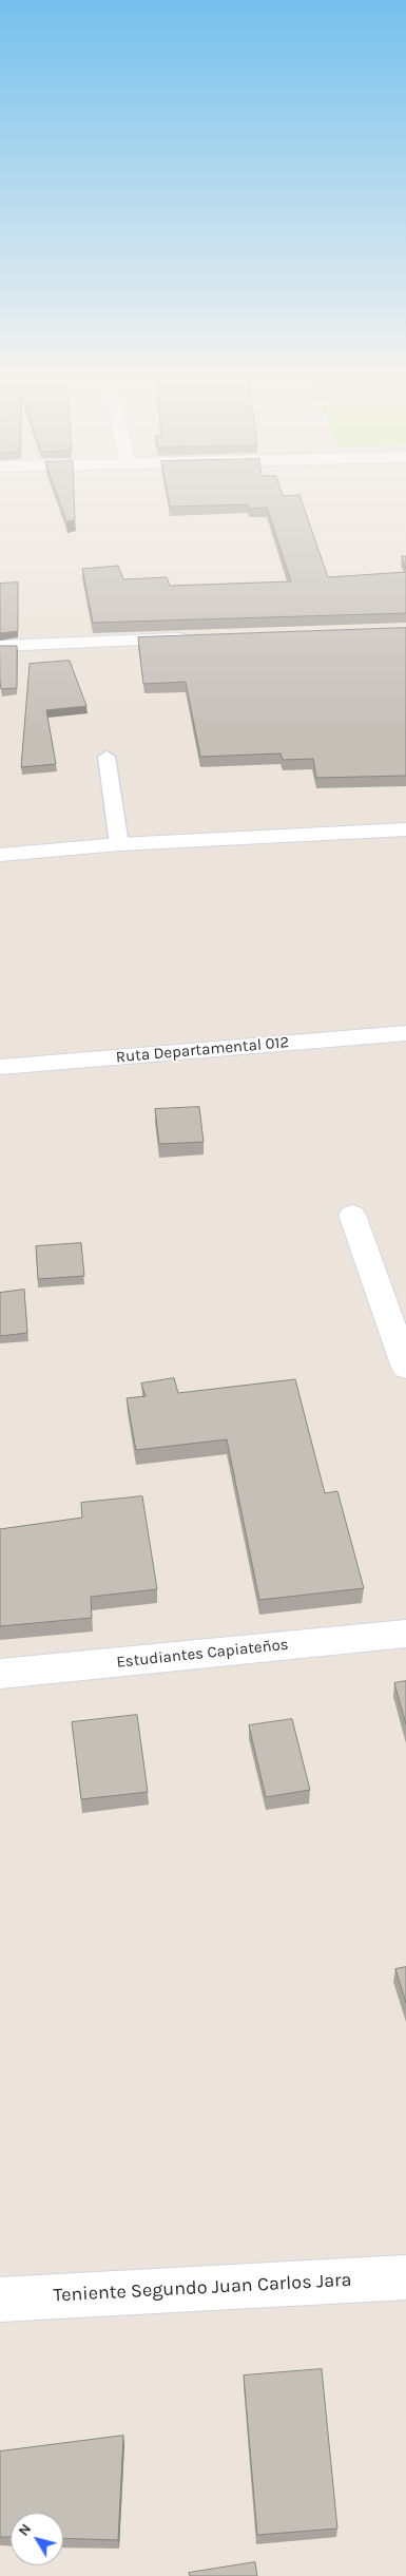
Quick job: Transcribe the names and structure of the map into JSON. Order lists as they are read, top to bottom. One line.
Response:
{"streets":{"street":["Ruta Departamental 012","Estudiantes Capiateños","Teniente Segundo Juan Carlos Jara"]},"north":"top left"}
